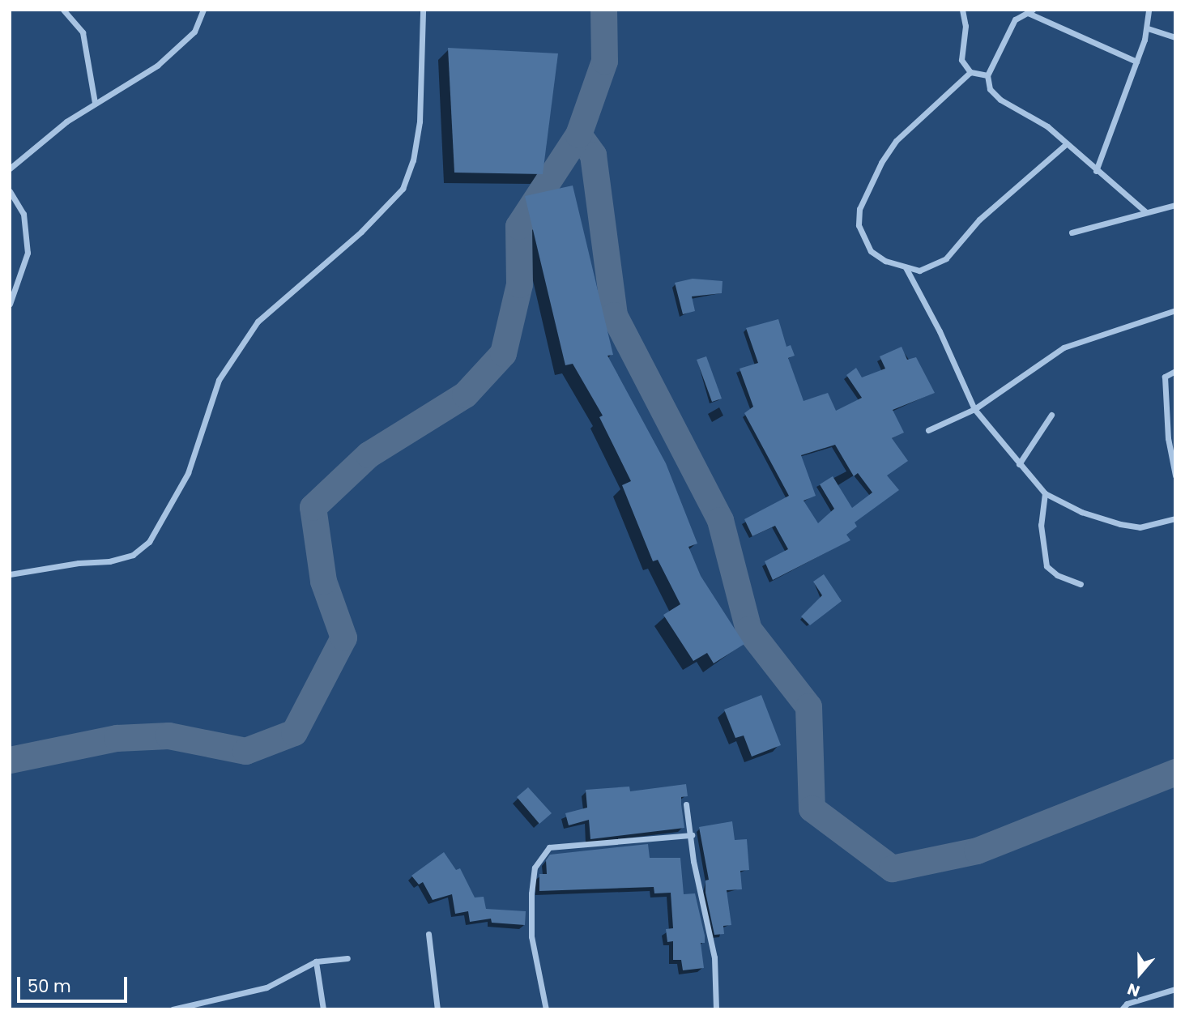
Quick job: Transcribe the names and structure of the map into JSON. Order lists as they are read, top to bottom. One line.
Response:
{"scale_bar":"50 m","north":"bottom"}
